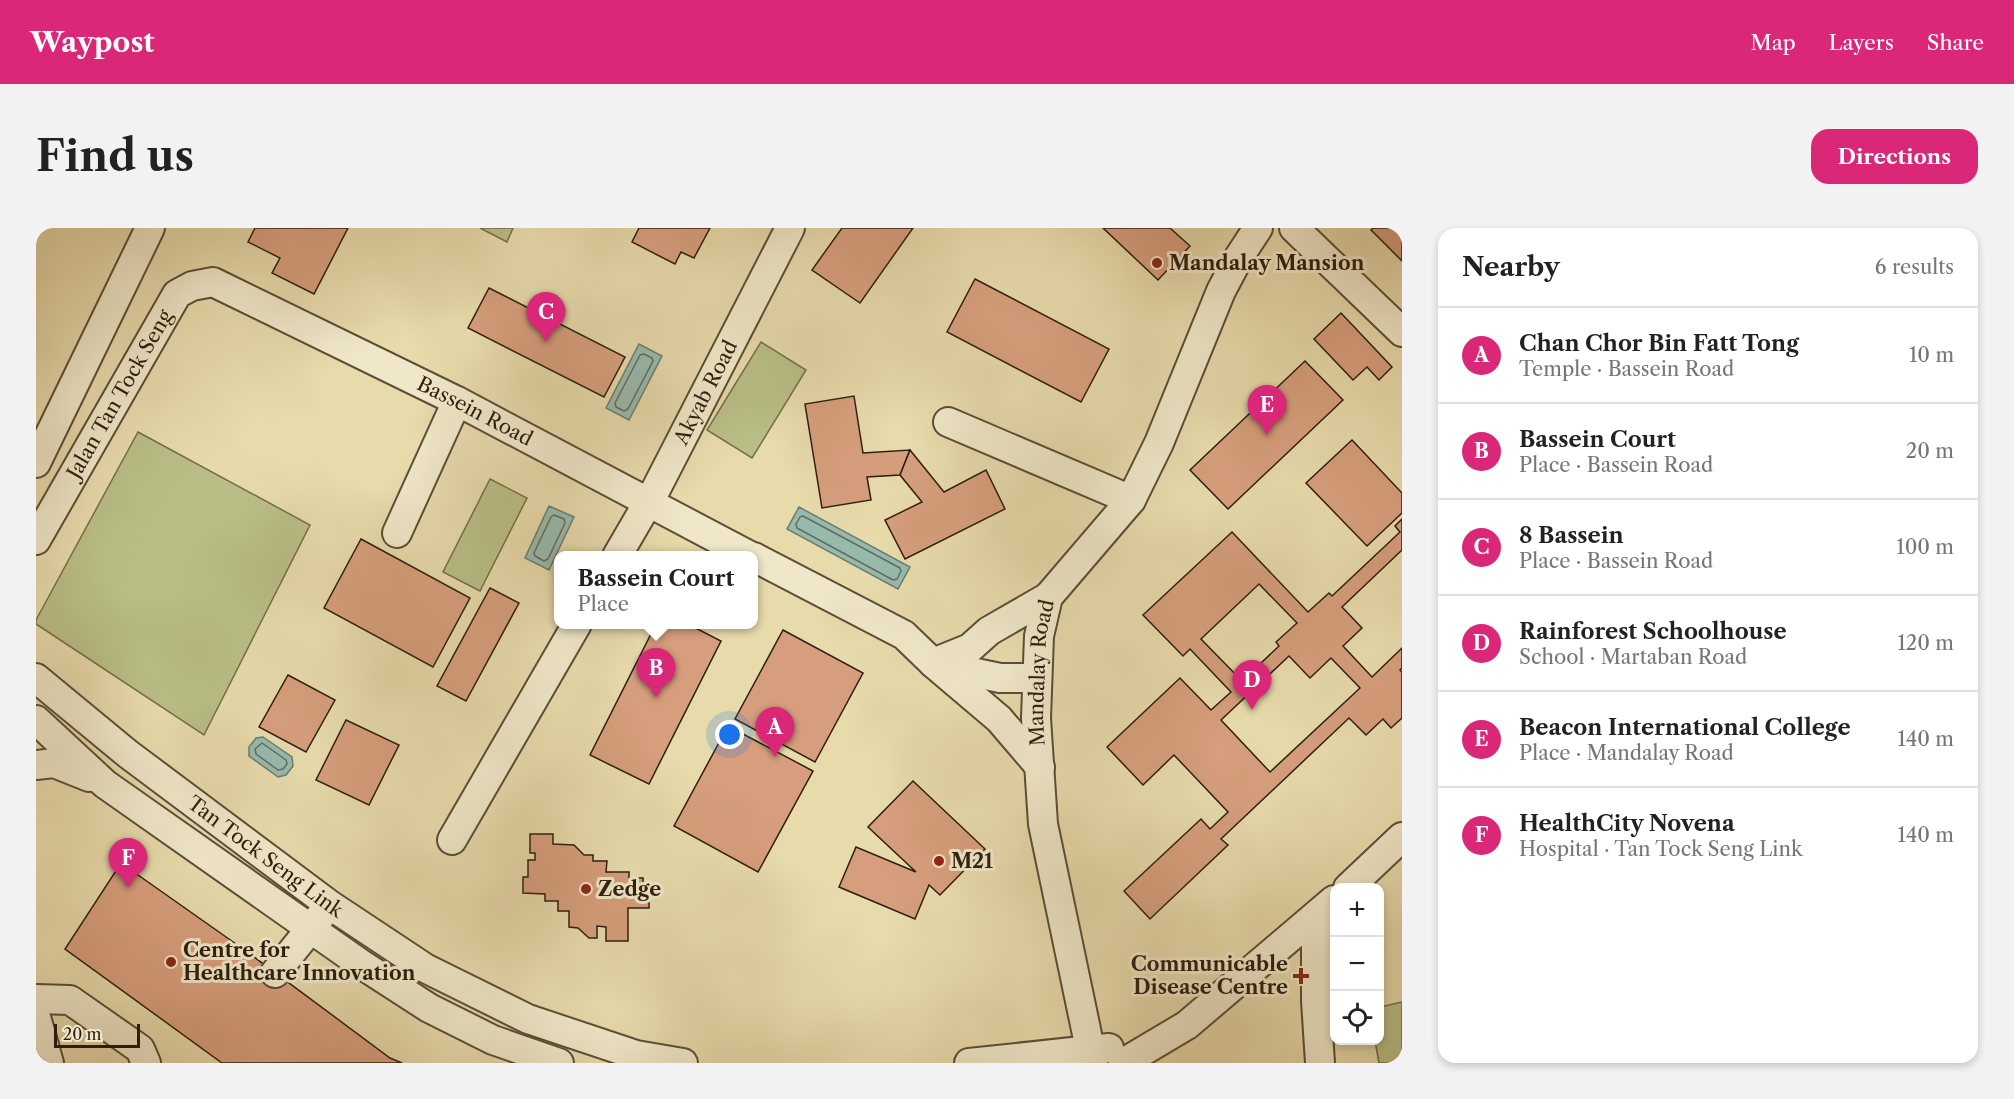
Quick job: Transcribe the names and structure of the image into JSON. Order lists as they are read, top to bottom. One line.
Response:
{"streets":{"street":["Akyab Road","Jalan Tan Tock Seng","Bassein Road","Mandalay Road","Tan Tock Seng Link"]},"crossings":[["Akyab Road","Bassein Road"],["Jalan Tan Tock Seng","Bassein Road"],["Bassein Road","Mandalay Road"]],"places":{"other":["Mandalay Mansion","M21","Zedge","Centre for Healthcare Innovation"],"health":["Communicable Disease Centre"]},"scale_bar":"20 m","page":{"header":"Waypost","nav":["Map","Layers","Share"],"buttons":"Directions","title":"Find us","heading":["Nearby","6 results"],"pins":["C","E","B","D","A","F"],"list":[{"mark":"A","name":"Chan Chor Bin Fatt Tong","note":"Temple · Bassein Road","value":"10 m"},{"mark":"B","name":"Bassein Court","note":"Place · Bassein Road","value":"20 m"},{"mark":"C","name":"8 Bassein","note":"Place · Bassein Road","value":"100 m"},{"mark":"D","name":"Rainforest Schoolhouse","note":"School · Martaban Road","value":"120 m"},{"mark":"E","name":"Beacon International College","note":"Place · Mandalay Road","value":"140 m"},{"mark":"F","name":"HealthCity Novena","note":"Hospital · Tan Tock Seng Link","value":"140 m"}],"popup":["Bassein Court","Place"],"map_buttons":["+","−"],"scale":"20 m"}}
